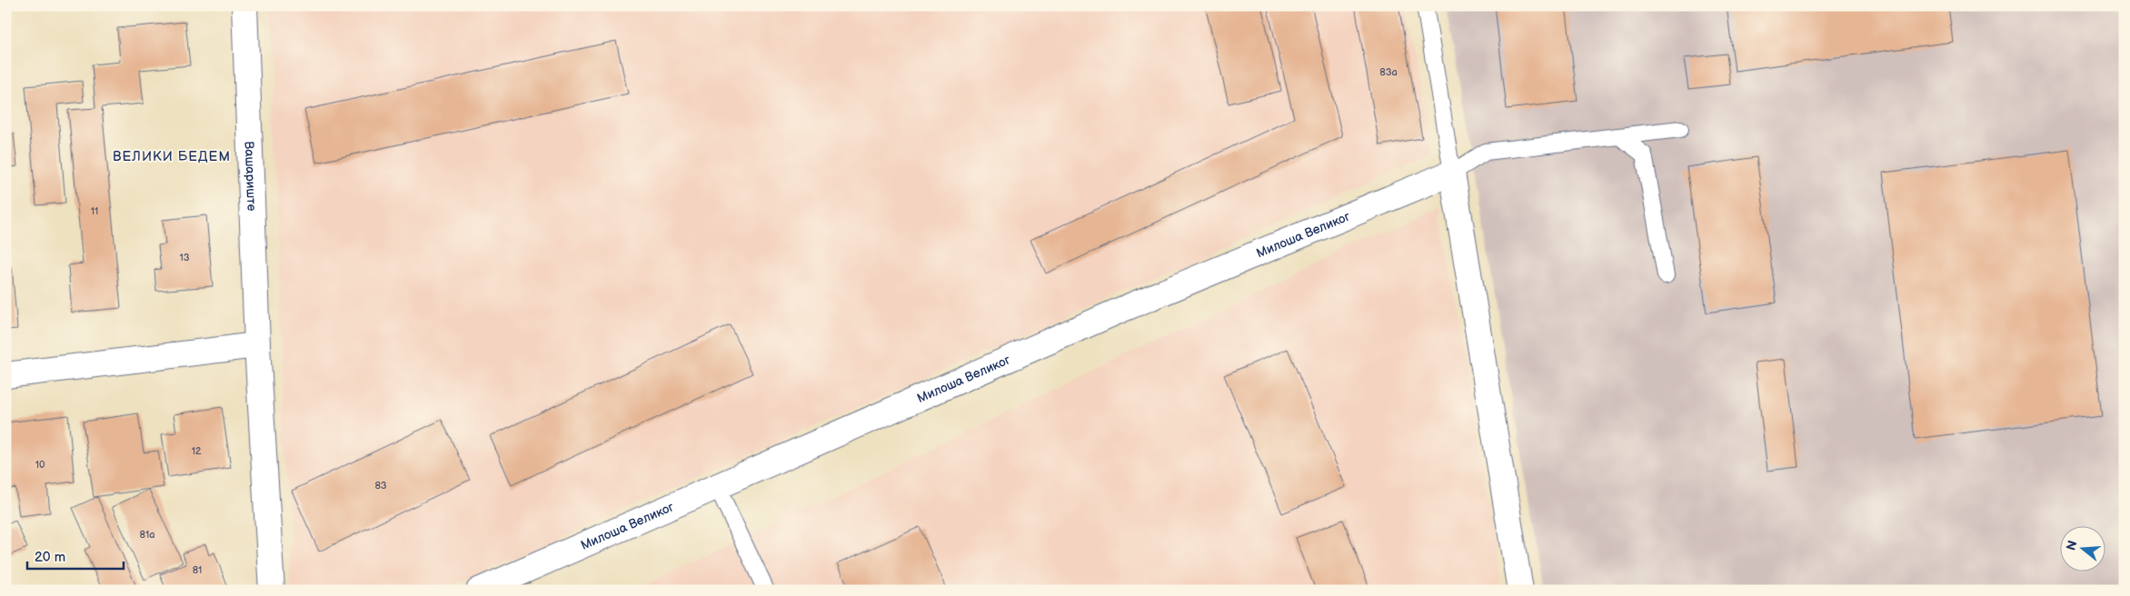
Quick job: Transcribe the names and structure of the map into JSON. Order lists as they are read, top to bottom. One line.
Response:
{"streets":{"street":["Вашариште","Милоша Великог"]},"districts":["ВЕЛИКИ БЕДЕМ"],"house_numbers":["83a","11","13","12","10","83","81a","81"],"scale_bar":"20 m","north":"left"}
